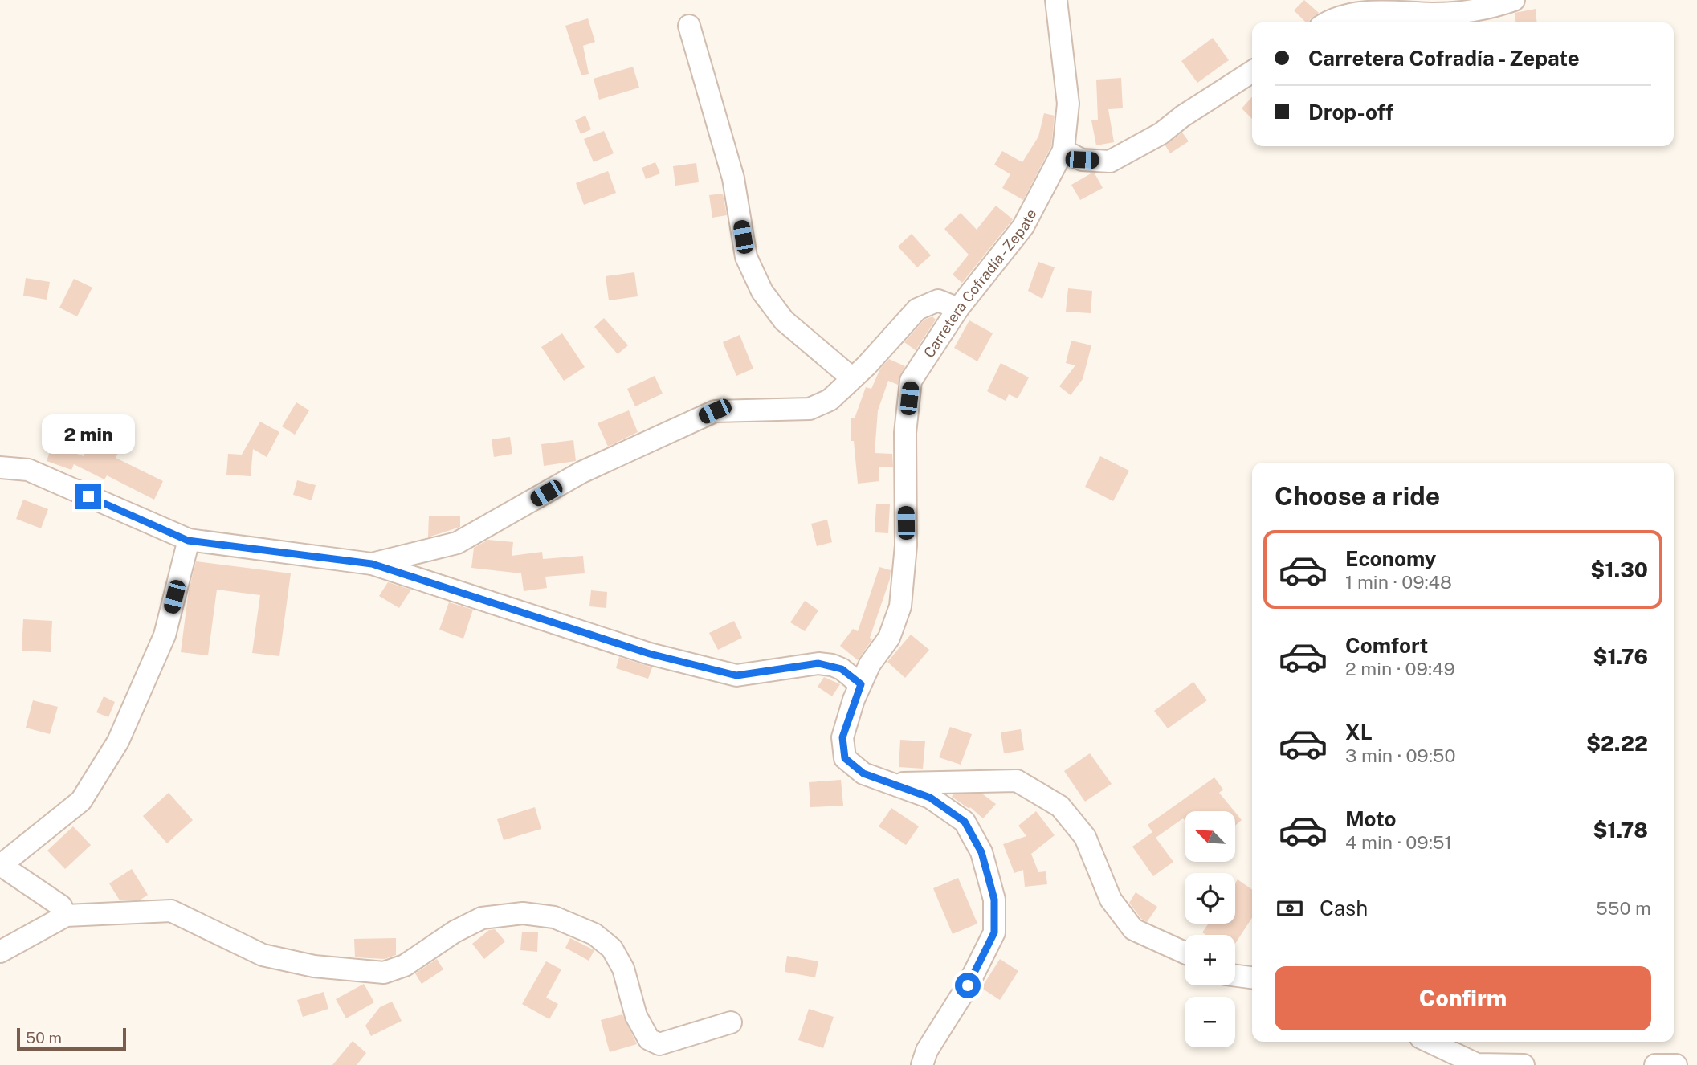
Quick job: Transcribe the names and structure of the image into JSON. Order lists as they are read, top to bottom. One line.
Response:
{"streets":{"street":["Carretera Cofradía - Zepate"]},"scale_bar":"50 m","north":"top left","page":{"banner":["Carretera Cofradía - Zepate","Drop-off"],"bubble":"2 min","heading":"Choose a ride","list":[{"name":"Economy","note":"1 min · 09:48","value":"$1.30"},{"name":"Comfort","note":"2 min · 09:49","value":"$1.76"},{"name":"XL","note":"3 min · 09:50","value":"$2.22"},{"name":"Moto","note":"4 min · 09:51","value":"$1.78"}],"map_buttons":["+","−"],"pay":["Cash","550 m"],"buttons":"Confirm","scale":"50 m"}}
